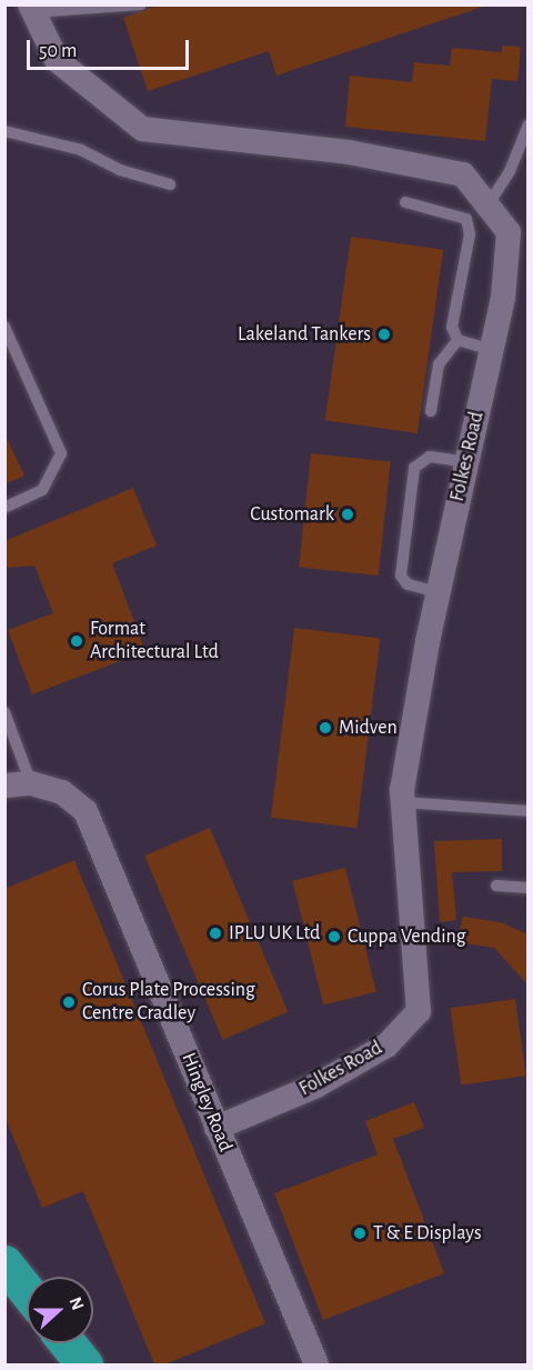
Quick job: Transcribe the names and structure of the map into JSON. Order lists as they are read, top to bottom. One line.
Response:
{"streets":{"street":["Folkes Road","Hingley Road"]},"crossings":[["Folkes Road","Hingley Road"]],"places":["Lakeland Tankers","Customark","Format Architectural Ltd","Midven","IPLU UK Ltd","Cuppa Vending","Corus Plate Processing Centre Cradley","T & E Displays"],"scale_bar":"50 m","north":"right"}
